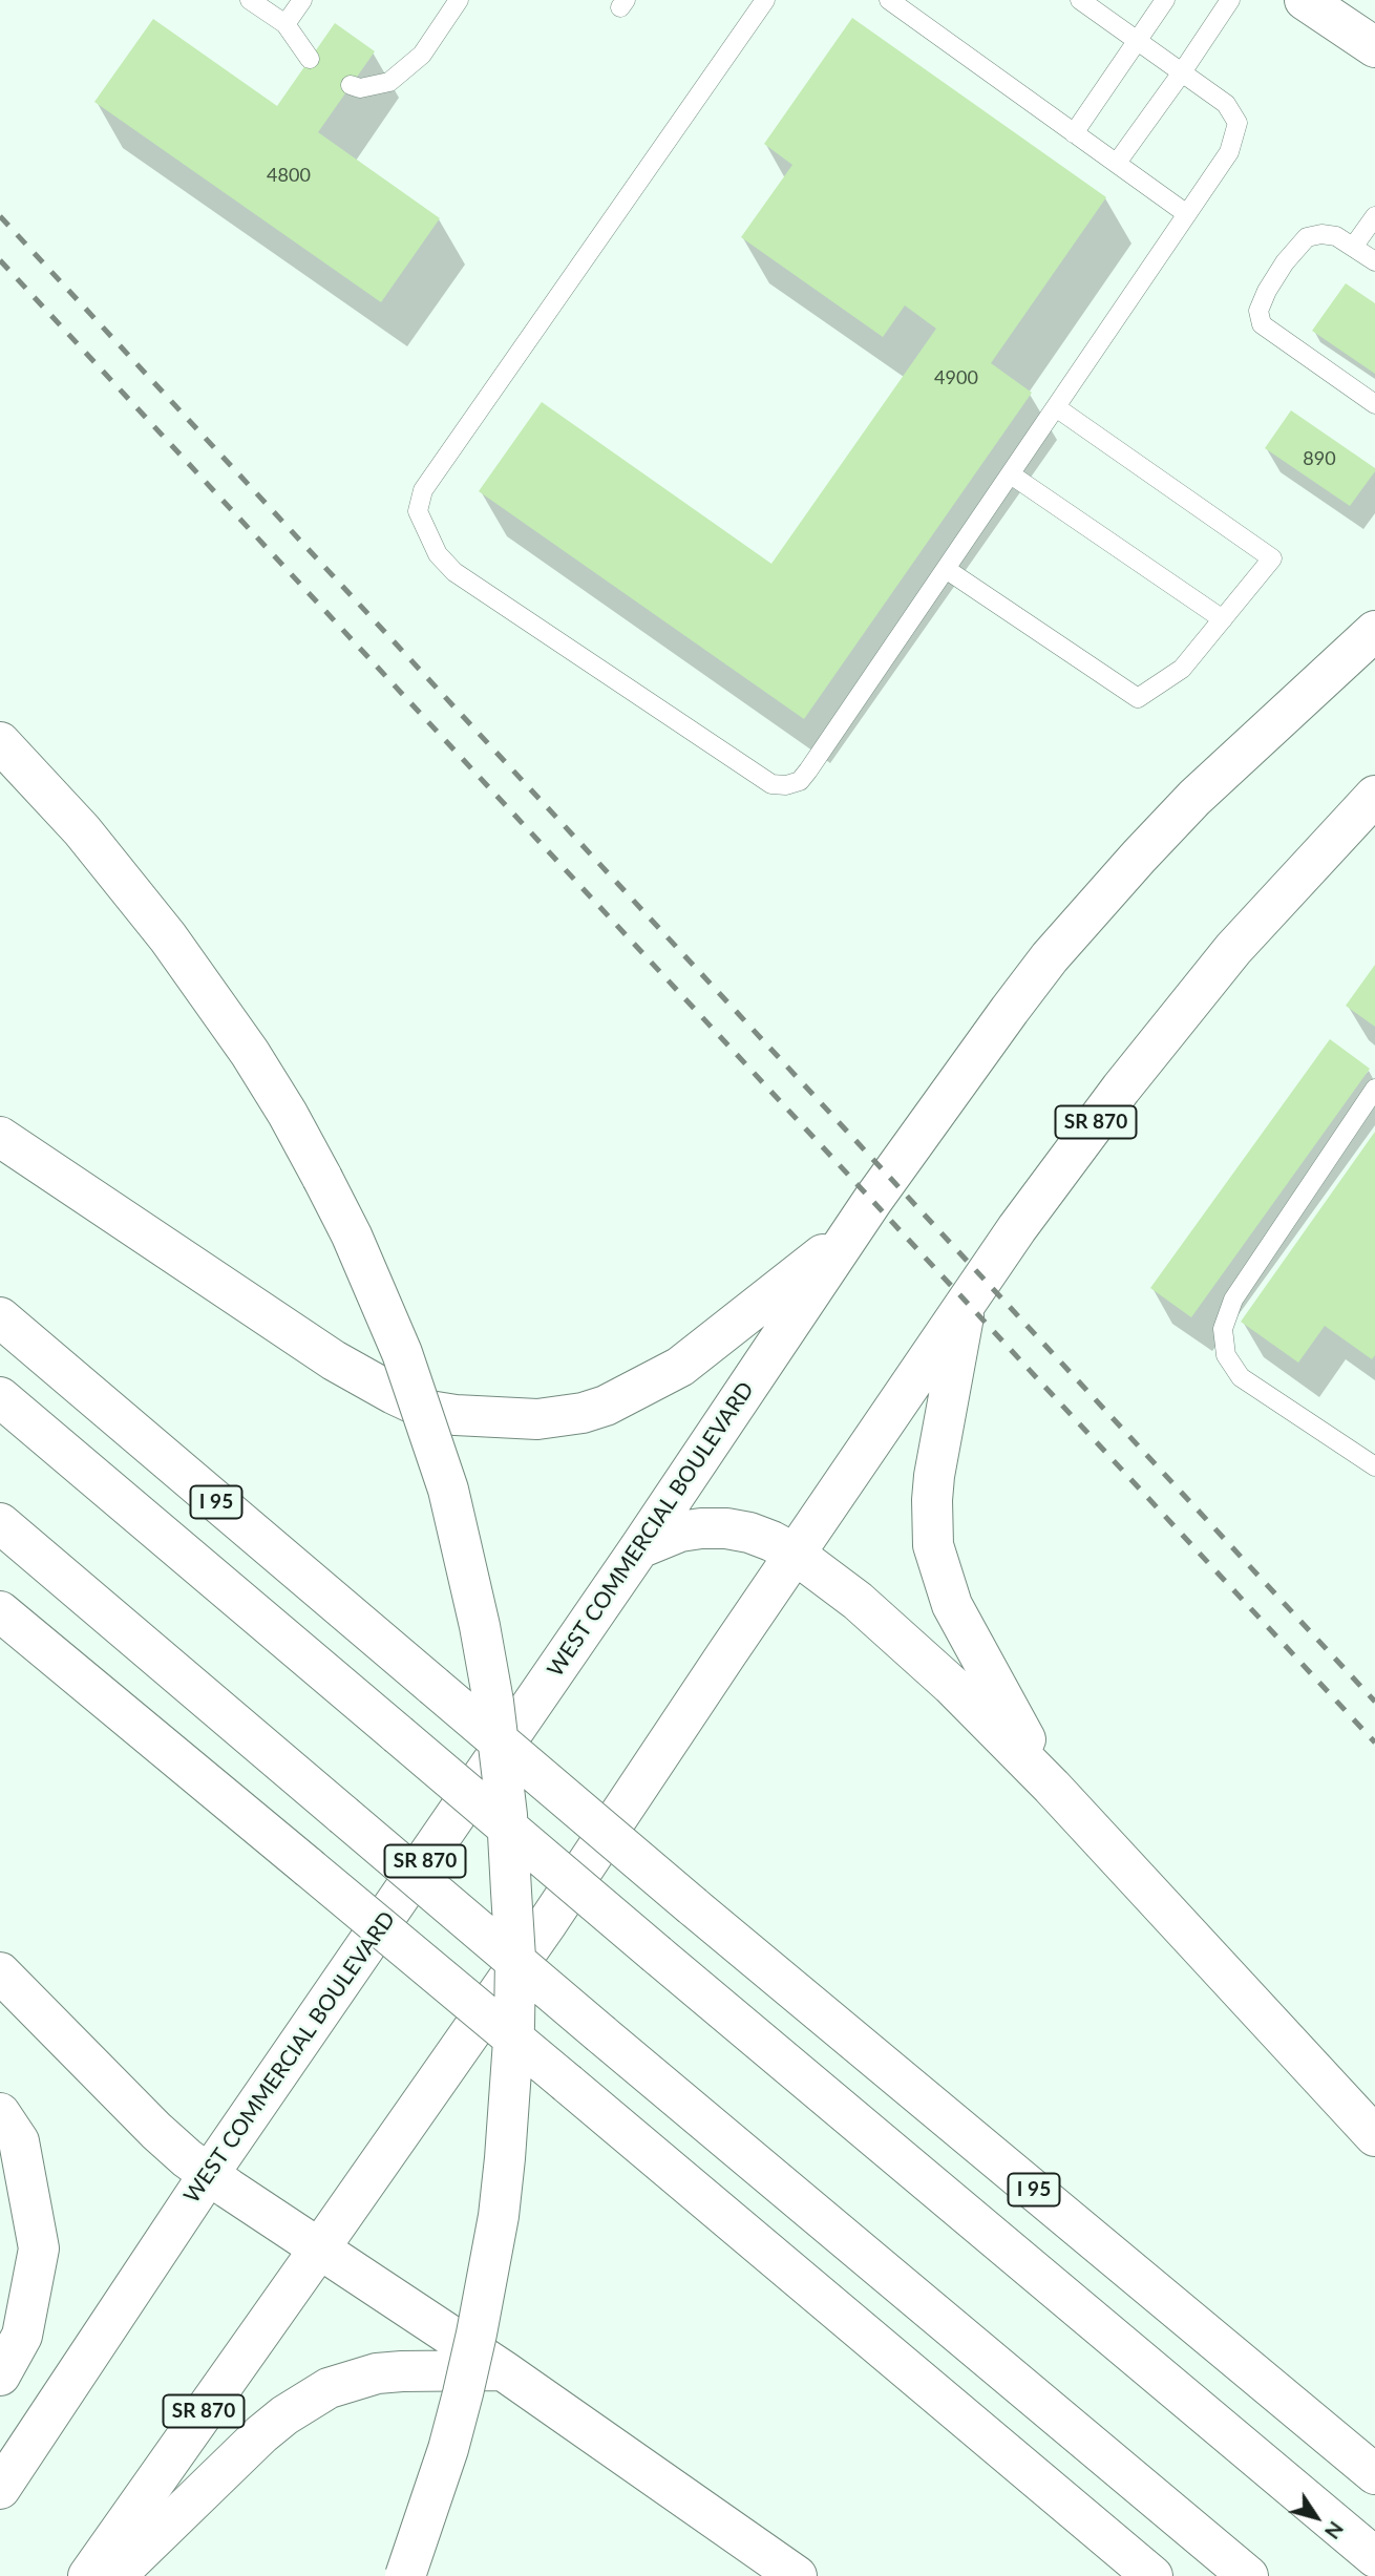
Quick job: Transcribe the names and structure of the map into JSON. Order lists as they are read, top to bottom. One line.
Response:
{"streets":{"main road":["SR 870","I 95","WEST COMMERCIAL BOULEVARD"]},"house_numbers":["4800","4900","890"],"north":"bottom right"}
